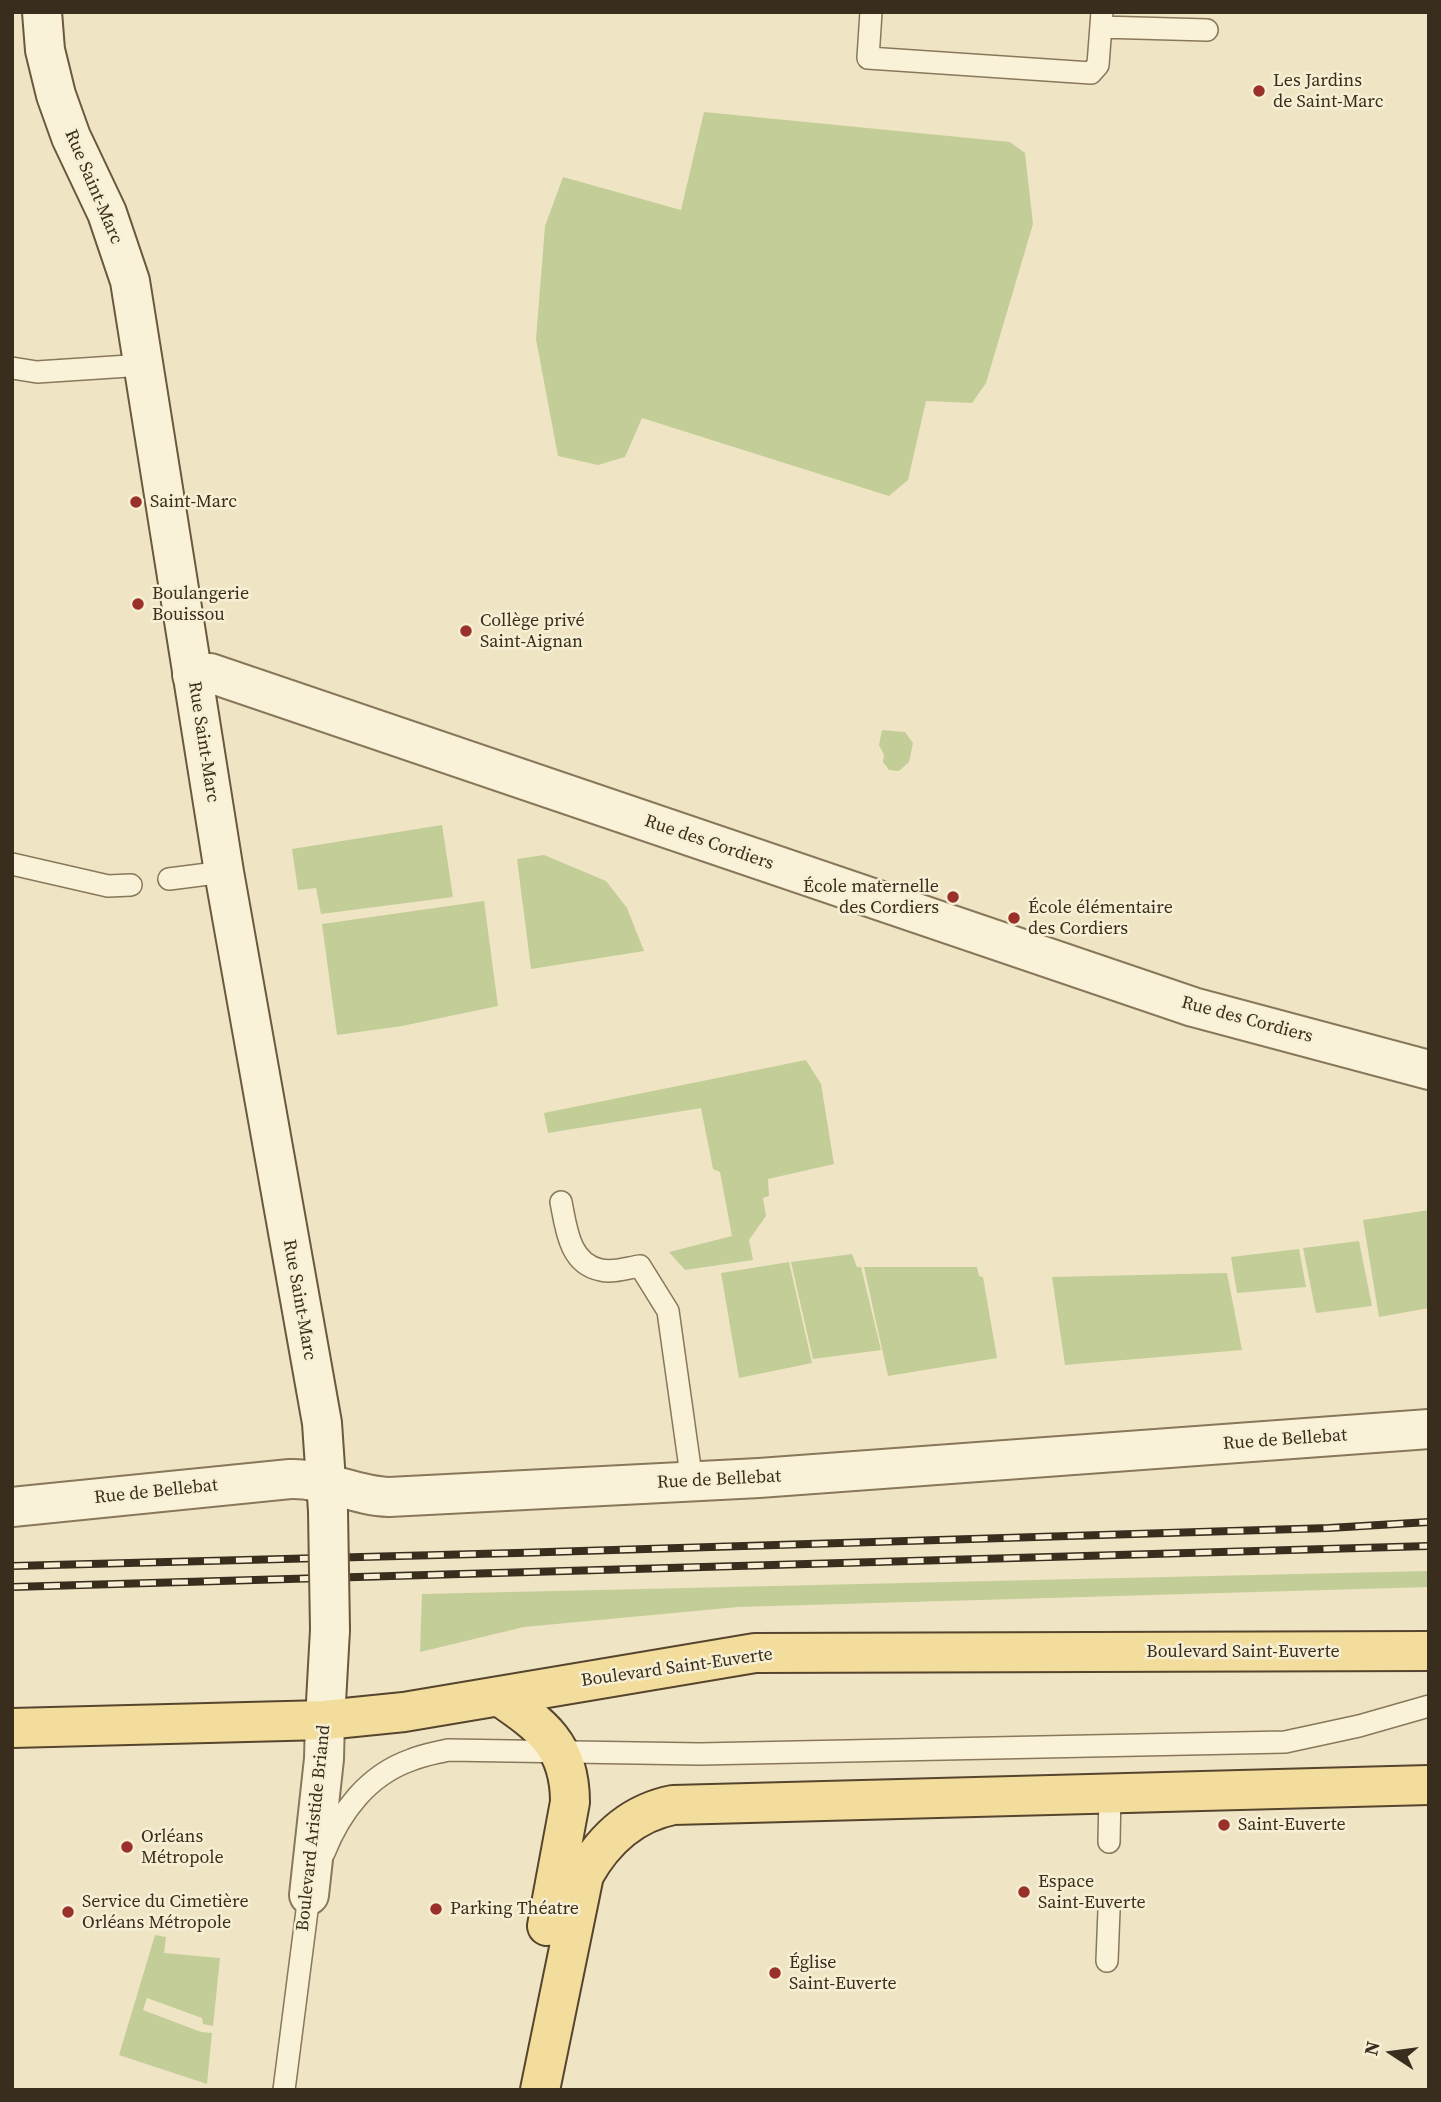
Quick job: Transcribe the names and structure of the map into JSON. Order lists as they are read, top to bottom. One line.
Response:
{"streets":{"main road":["Boulevard Saint-Euverte"],"street":["Rue Saint-Marc","Rue des Cordiers","Rue de Bellebat","Boulevard Aristide Briand"]},"crossings":[["Rue Saint-Marc","Rue des Cordiers"],["Rue Saint-Marc","Rue de Bellebat"],["Rue Saint-Marc","Boulevard Aristide Briand"],["Rue de Bellebat","Boulevard Aristide Briand"],["Boulevard Saint-Euverte","Boulevard Aristide Briand"]],"places":["Les Jardins de Saint-Marc","Saint-Marc","Boulangerie Bouissou","Collège privé Saint-Aignan","École maternelle des Cordiers","École élémentaire des Cordiers","Saint-Euverte","Orléans Métropole","Espace Saint-Euverte","Parking Théatre","Service du Cimetière Orléans Métropole","Église Saint-Euverte"],"north":"left"}
